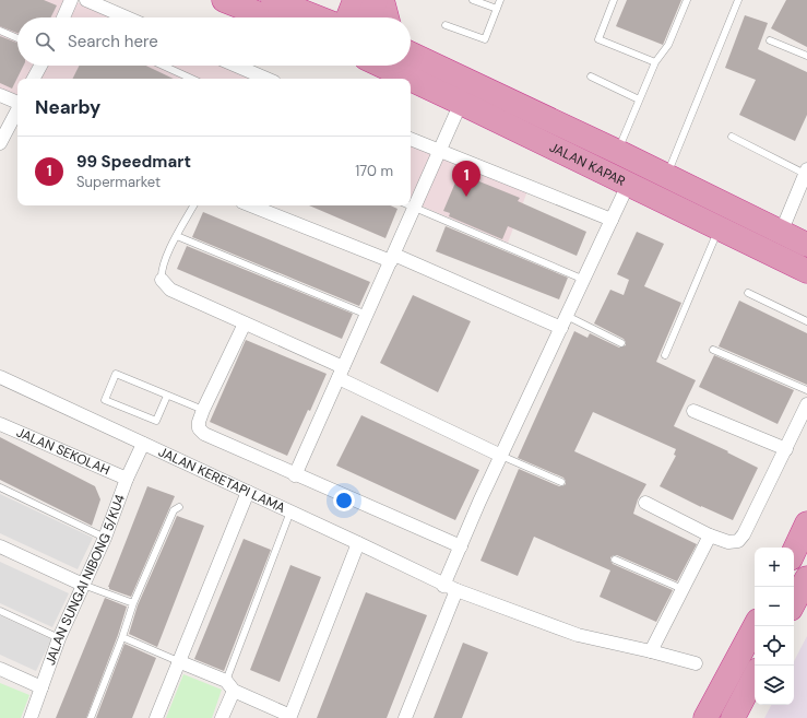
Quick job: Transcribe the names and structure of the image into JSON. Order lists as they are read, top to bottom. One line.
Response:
{"streets":{"highway":["JALAN KAPAR"],"street":["JALAN SEKOLAH","JALAN KERETAPI LAMA","JALAN SUNGAI NIBONG 5/KU4"]},"crossings":[["JALAN SEKOLAH","JALAN SUNGAI NIBONG 5/KU4"],["JALAN KERETAPI LAMA","JALAN SUNGAI NIBONG 5/KU4"]],"page":{"search":"Search here","heading":"Nearby","list":[{"mark":"1","name":"99 Speedmart","note":"Supermarket","value":"170 m"}],"pins":"1","map_buttons":["+","−"]}}
